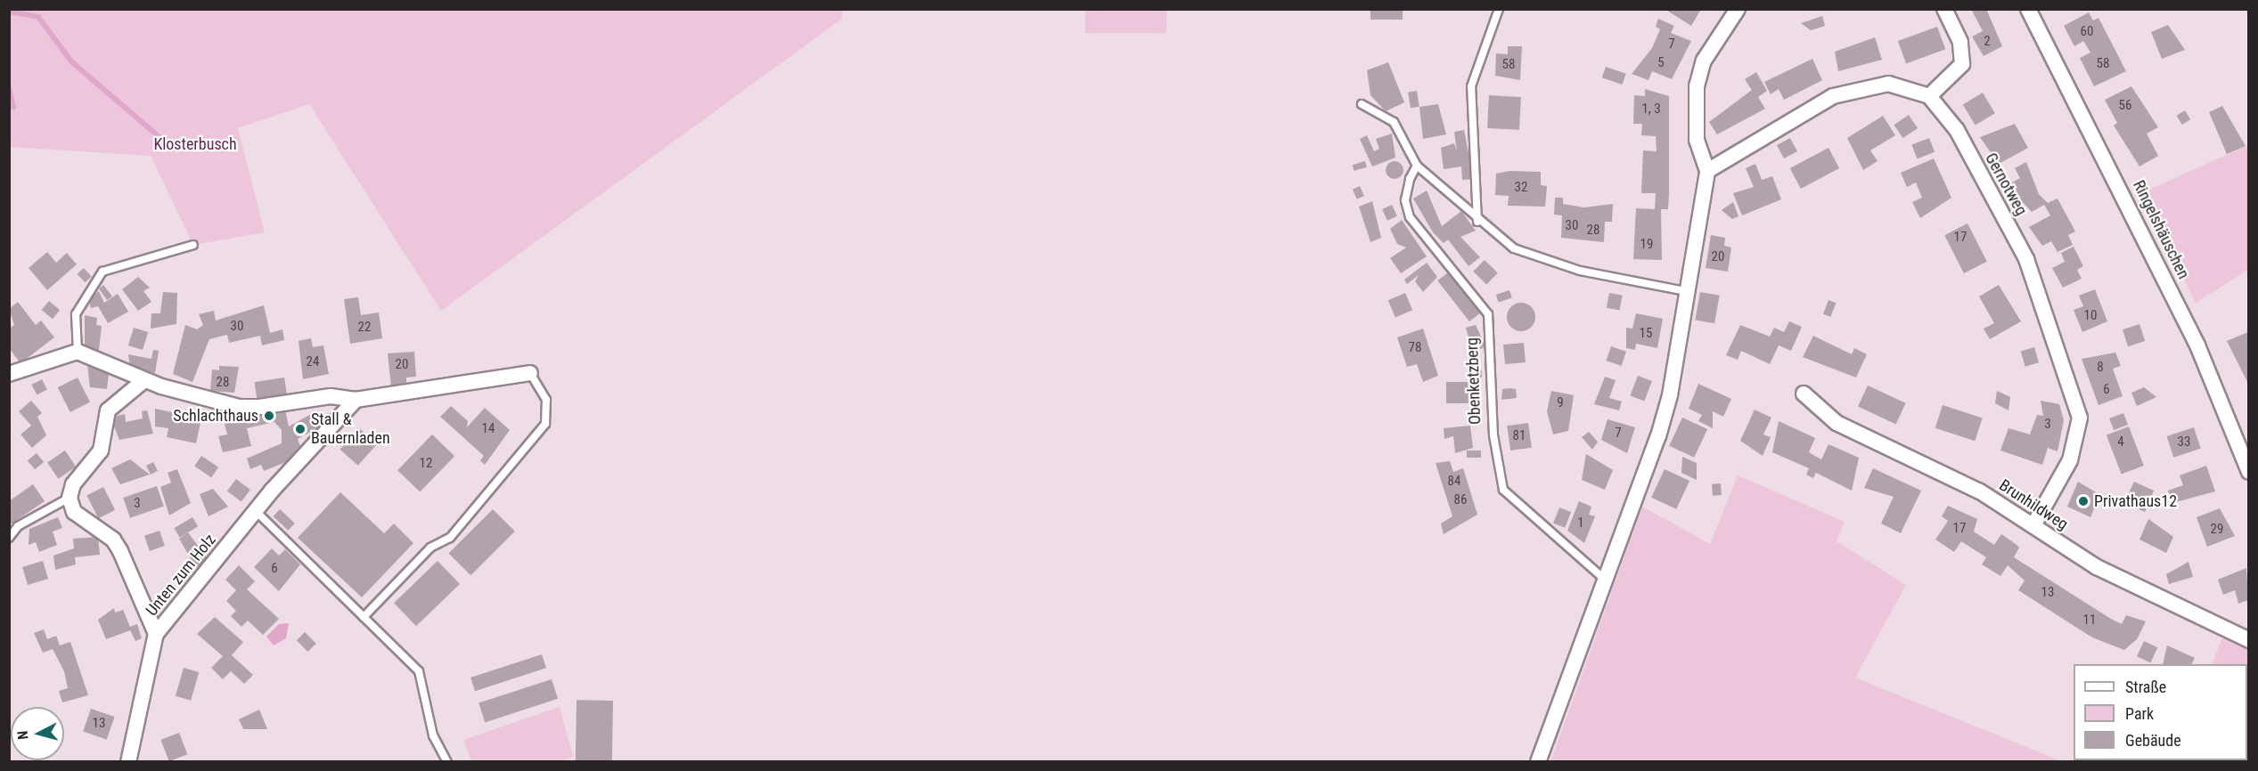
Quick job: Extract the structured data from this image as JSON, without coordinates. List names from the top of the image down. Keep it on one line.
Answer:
{"streets":{"street":["Gernotweg","Ringelshäuschen","Brunhildweg","Unten zum Holz"],"lane":["Obenketzberg"]},"crossings":[["Gernotweg","Brunhildweg"]],"parks":["Klosterbusch"],"places":["Schlachthaus","Stall & Bauernladen","Privathaus12"],"house_numbers":["60","2","7","5","58","58","56","1, 3","32","30","28","17","19","20","10","30","22","15","78","24","20","8","28","6","9","3","14","7","81","4","33","12","84","86","3","1","17","29","6","13","11","13"],"legend":["Straße","Park","Gebäude"],"north":"left"}
